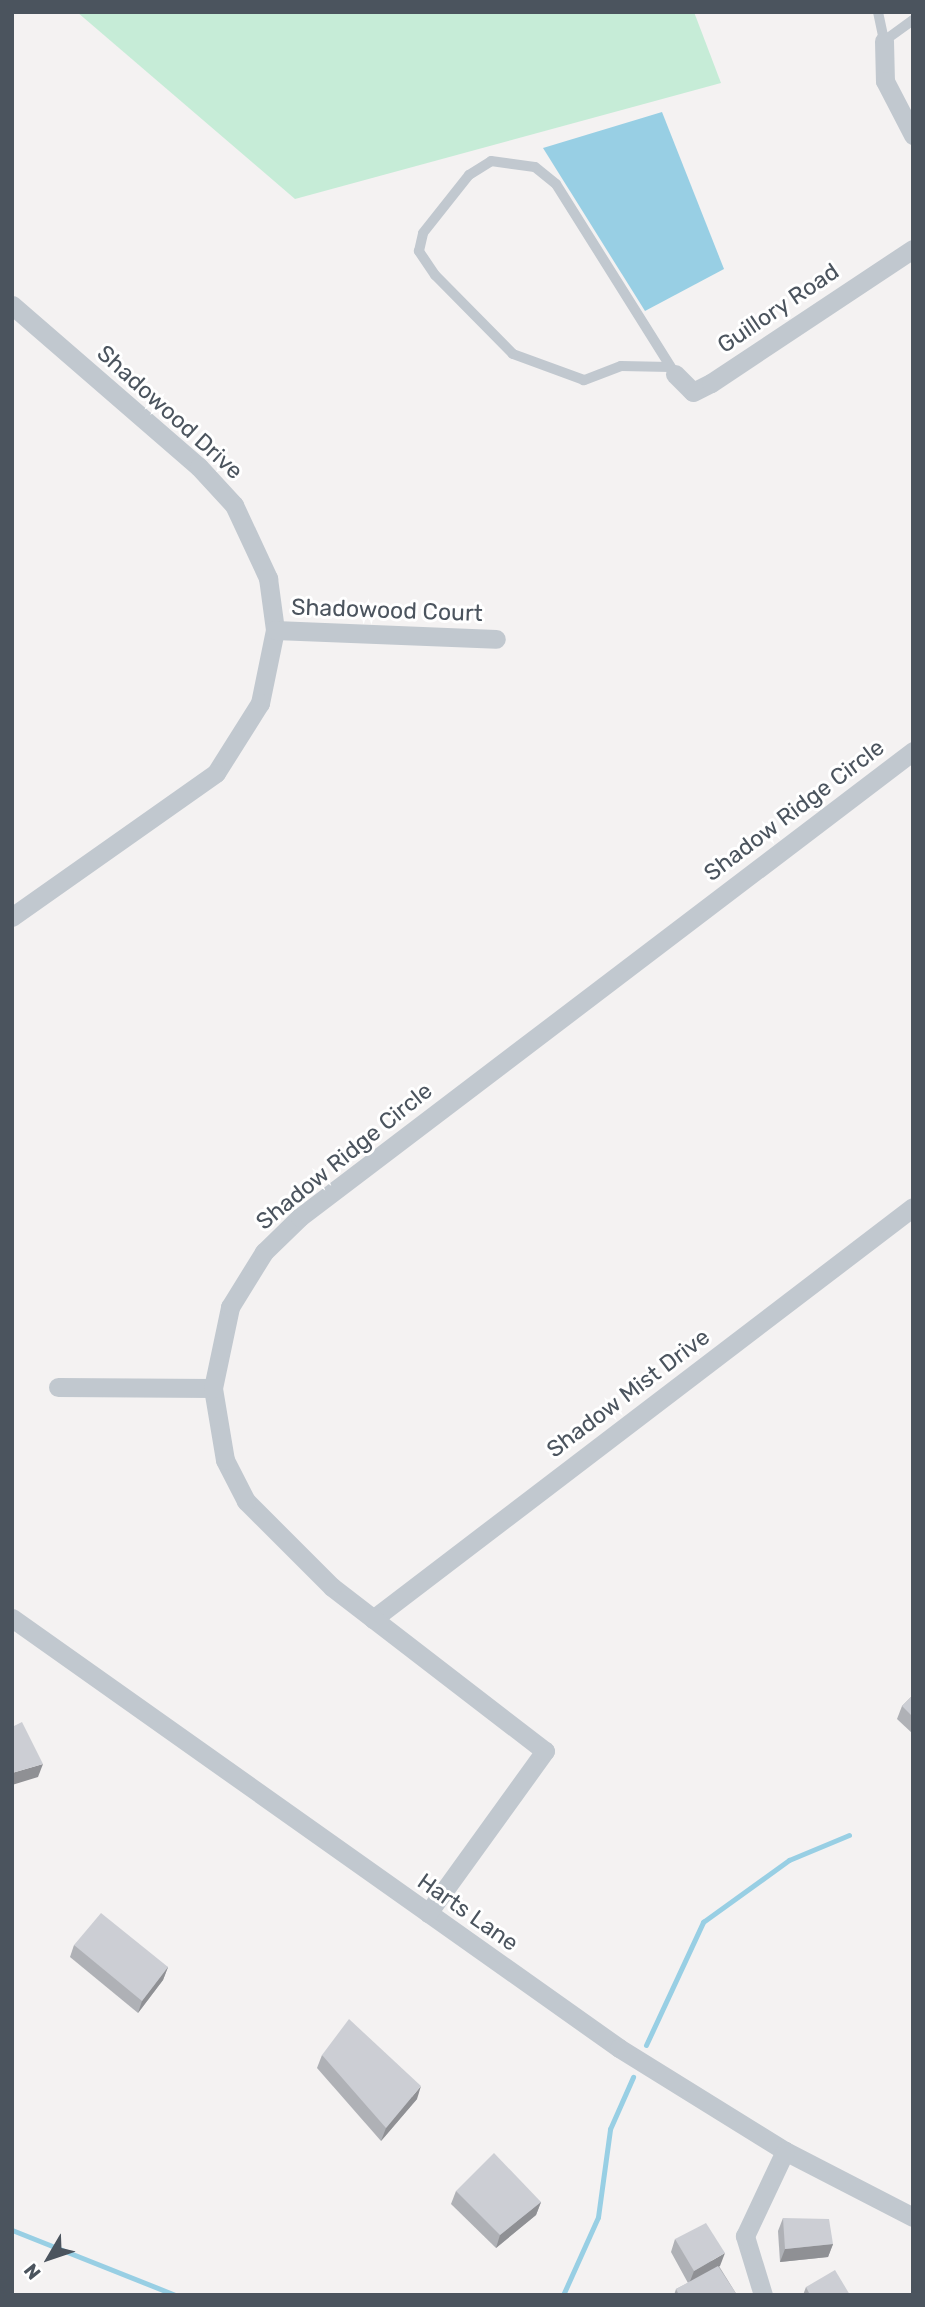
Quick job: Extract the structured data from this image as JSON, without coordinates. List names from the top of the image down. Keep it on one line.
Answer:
{"streets":{"street":["Guillory Road","Shadowood Drive","Shadowood Court","Shadow Ridge Circle","Shadow Mist Drive","Harts Lane"]},"crossings":[["Shadowood Drive","Shadowood Court"],["Shadow Ridge Circle","Shadow Mist Drive"],["Shadow Ridge Circle","Harts Lane"]],"north":"bottom left"}
